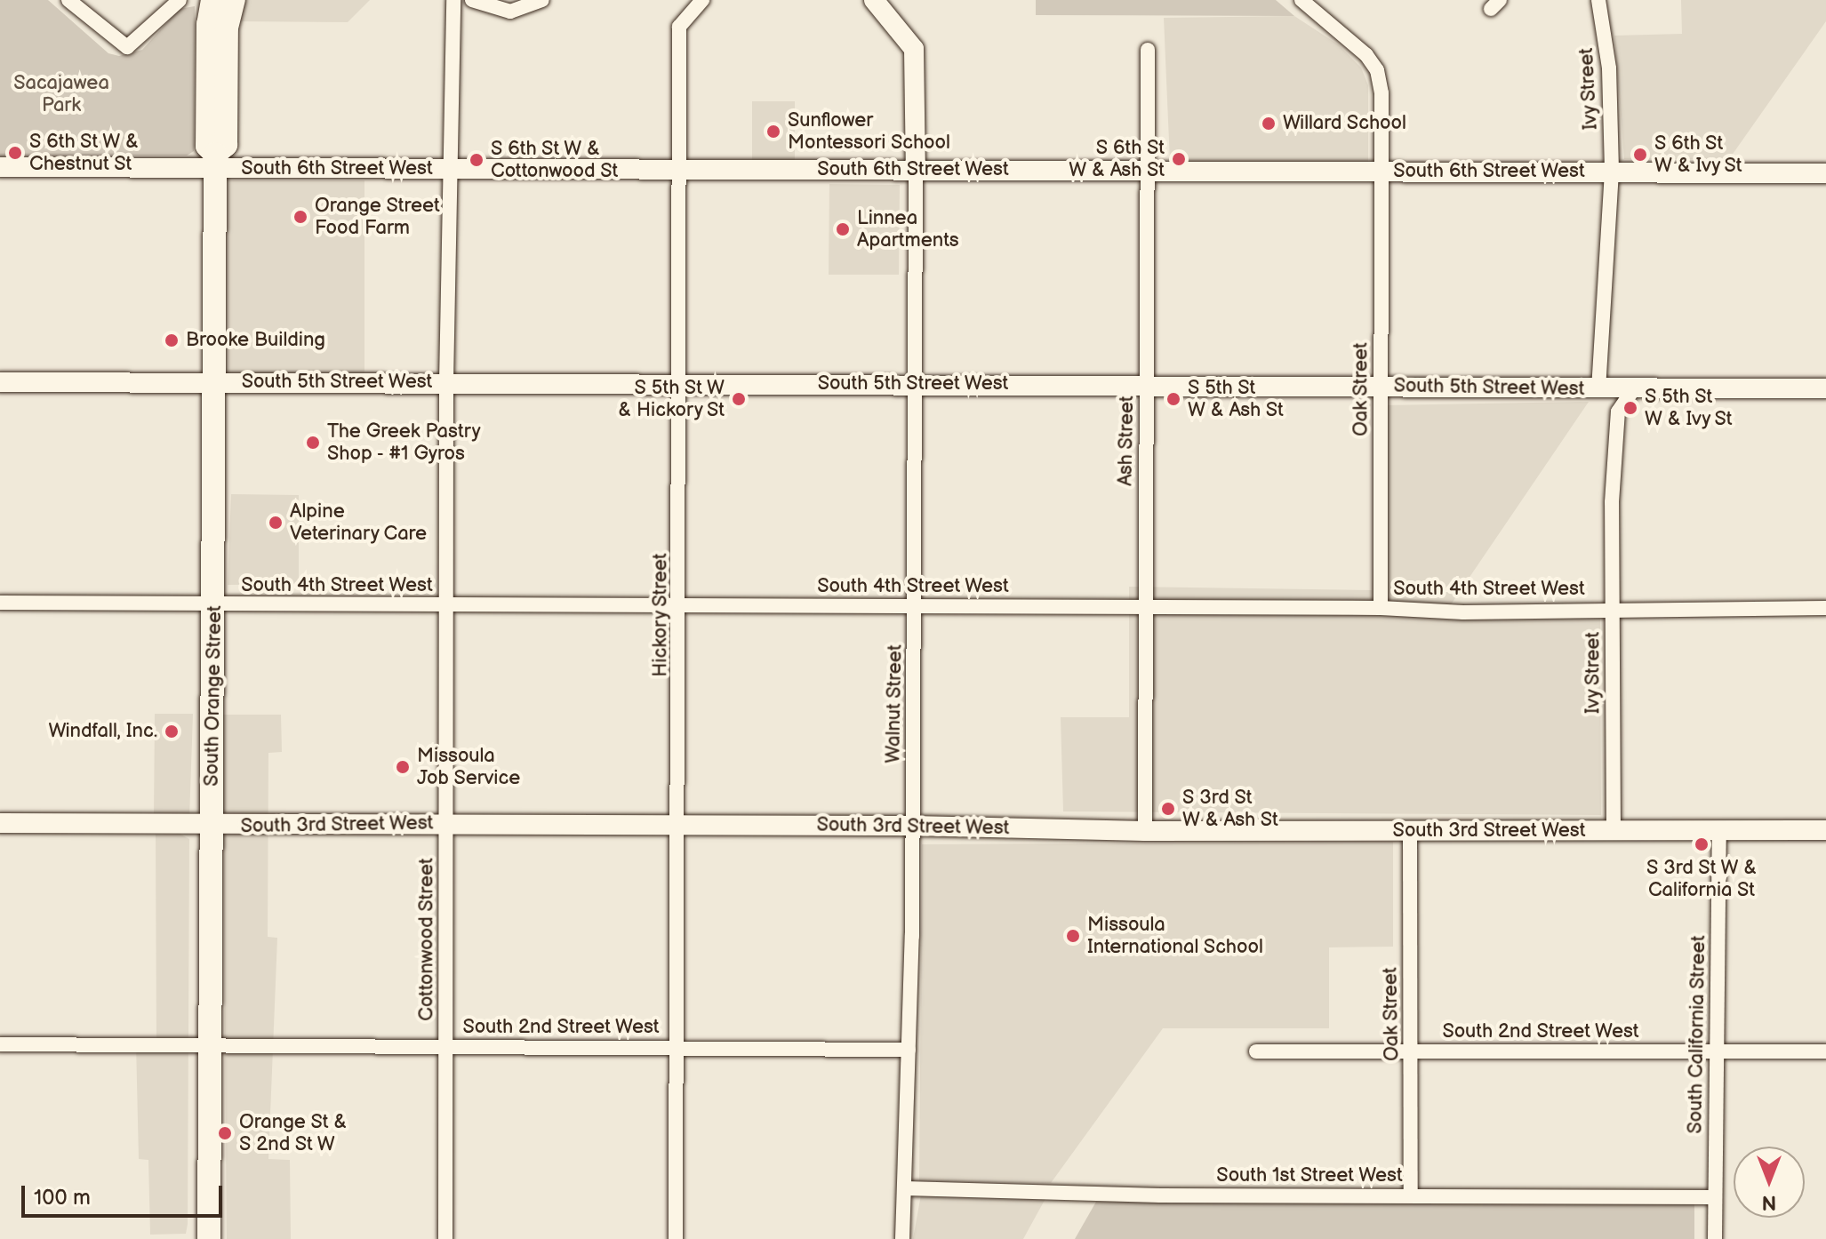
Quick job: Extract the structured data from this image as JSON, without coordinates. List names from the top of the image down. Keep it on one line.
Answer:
{"streets":{"main road":["South Orange Street"],"street":["Ivy Street","South 6th Street West","South 5th Street West","Oak Street","Ash Street","South 4th Street West","Hickory Street","Walnut Street","South 3rd Street West","Cottonwood Street","South 2nd Street West","South California Street","South 1st Street West"]},"crossings":[["Ivy Street","South 6th Street West"],["Ivy Street","South 5th Street West"],["Ivy Street","South 4th Street West"],["Ivy Street","South 3rd Street West"],["South 6th Street West","Oak Street"],["South 6th Street West","Ash Street"],["South 6th Street West","Hickory Street"],["South 6th Street West","South Orange Street"],["South 6th Street West","Walnut Street"],["South 6th Street West","Cottonwood Street"],["South 5th Street West","Oak Street"],["South 5th Street West","Ash Street"],["South 5th Street West","Hickory Street"],["South 5th Street West","South Orange Street"],["South 5th Street West","Walnut Street"],["South 5th Street West","Cottonwood Street"],["Oak Street","South 4th Street West"],["Oak Street","South 3rd Street West"],["Oak Street","South 2nd Street West"],["Oak Street","South 1st Street West"],["Ash Street","South 4th Street West"],["Ash Street","South 3rd Street West"],["South 4th Street West","Hickory Street"],["South 4th Street West","South Orange Street"],["South 4th Street West","Walnut Street"],["South 4th Street West","Cottonwood Street"],["Hickory Street","South 3rd Street West"],["Hickory Street","South 2nd Street West"],["South Orange Street","South 3rd Street West"],["South Orange Street","South 2nd Street West"],["Walnut Street","South 3rd Street West"],["Walnut Street","South 2nd Street West"],["Walnut Street","South 1st Street West"],["South 3rd Street West","Cottonwood Street"],["South 3rd Street West","South California Street"],["Cottonwood Street","South 2nd Street West"],["South 2nd Street West","South California Street"],["South California Street","South 1st Street West"]],"parks":["Sacajawea Park"],"places":["Willard School","Sunflower Montessori School","S 6th St W & Chestnut St","S 6th St W & Ivy St","S 6th St W & Ash St","S 6th St W & Cottonwood St","Orange Street Food Farm","Linnea Apartments","Brooke Building","S 5th St W & Hickory St","S 5th St W & Ash St","S 5th St W & Ivy St","The Greek Pastry Shop - #1 Gyros","Alpine Veterinary Care","Windfall, Inc.","Missoula Job Service","S 3rd St W & Ash St","S 3rd St W & California St","Missoula International School","Orange St & S 2nd St W"],"scale_bar":"100 m","north":"bottom"}
